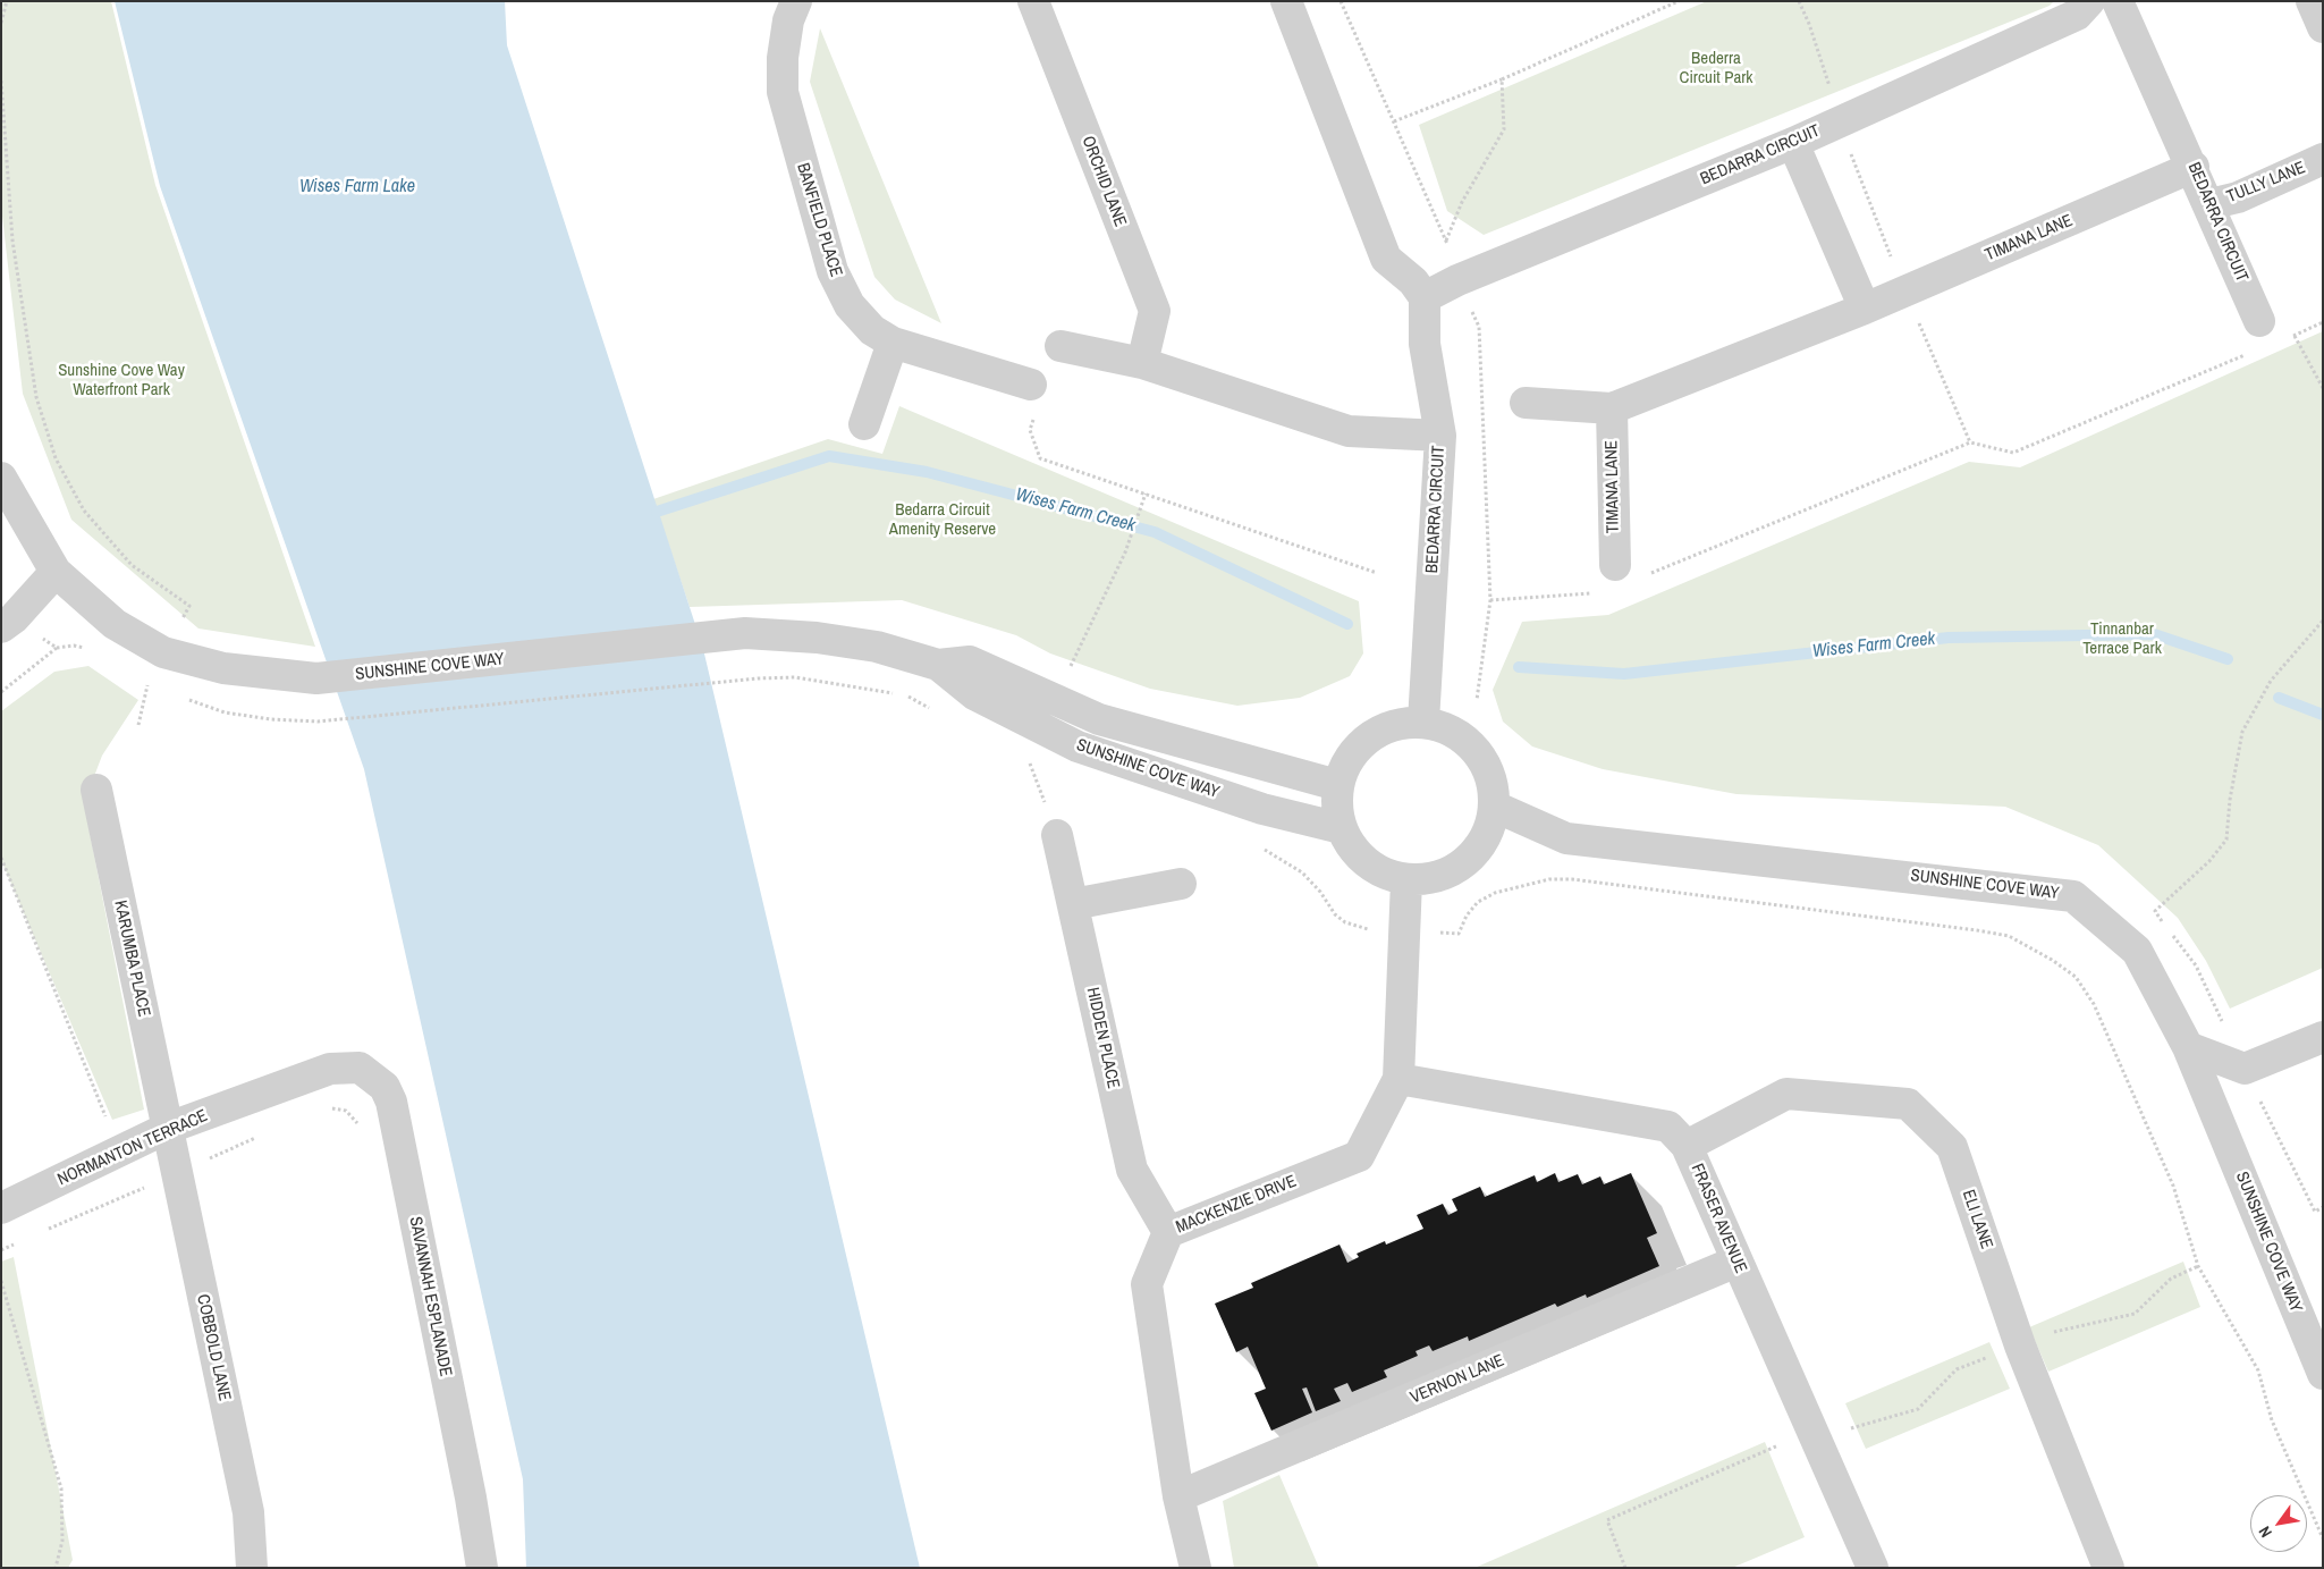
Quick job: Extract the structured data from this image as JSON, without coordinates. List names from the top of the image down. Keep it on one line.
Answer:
{"streets":{"street":["BEDARRA CIRCUIT","ORCHID LANE","TULLY LANE","BANFIELD PLACE","TIMANA LANE","SUNSHINE COVE WAY","KARUMBA PLACE","HIDDEN PLACE","NORMANTON TERRACE","MACKENZIE DRIVE","FRASER AVENUE","ELI LANE","SAVANNAH ESPLANADE","COBBOLD LANE","VERNON LANE"]},"crossings":[["BEDARRA CIRCUIT","TULLY LANE"],["BEDARRA CIRCUIT","TIMANA LANE"],["BEDARRA CIRCUIT","SUNSHINE COVE WAY"],["BEDARRA CIRCUIT","MACKENZIE DRIVE"],["SUNSHINE COVE WAY","MACKENZIE DRIVE"],["KARUMBA PLACE","NORMANTON TERRACE"],["KARUMBA PLACE","COBBOLD LANE"],["HIDDEN PLACE","MACKENZIE DRIVE"],["NORMANTON TERRACE","SAVANNAH ESPLANADE"],["NORMANTON TERRACE","COBBOLD LANE"],["MACKENZIE DRIVE","FRASER AVENUE"],["MACKENZIE DRIVE","VERNON LANE"],["FRASER AVENUE","ELI LANE"],["FRASER AVENUE","VERNON LANE"]],"water":["Wises Farm Lake","Wises Farm Creek"],"parks":["Bederra Circuit Park","Sunshine Cove Way Waterfront Park","Bedarra Circuit Amenity Reserve","Tinnanbar Terrace Park"],"north":"bottom left"}
